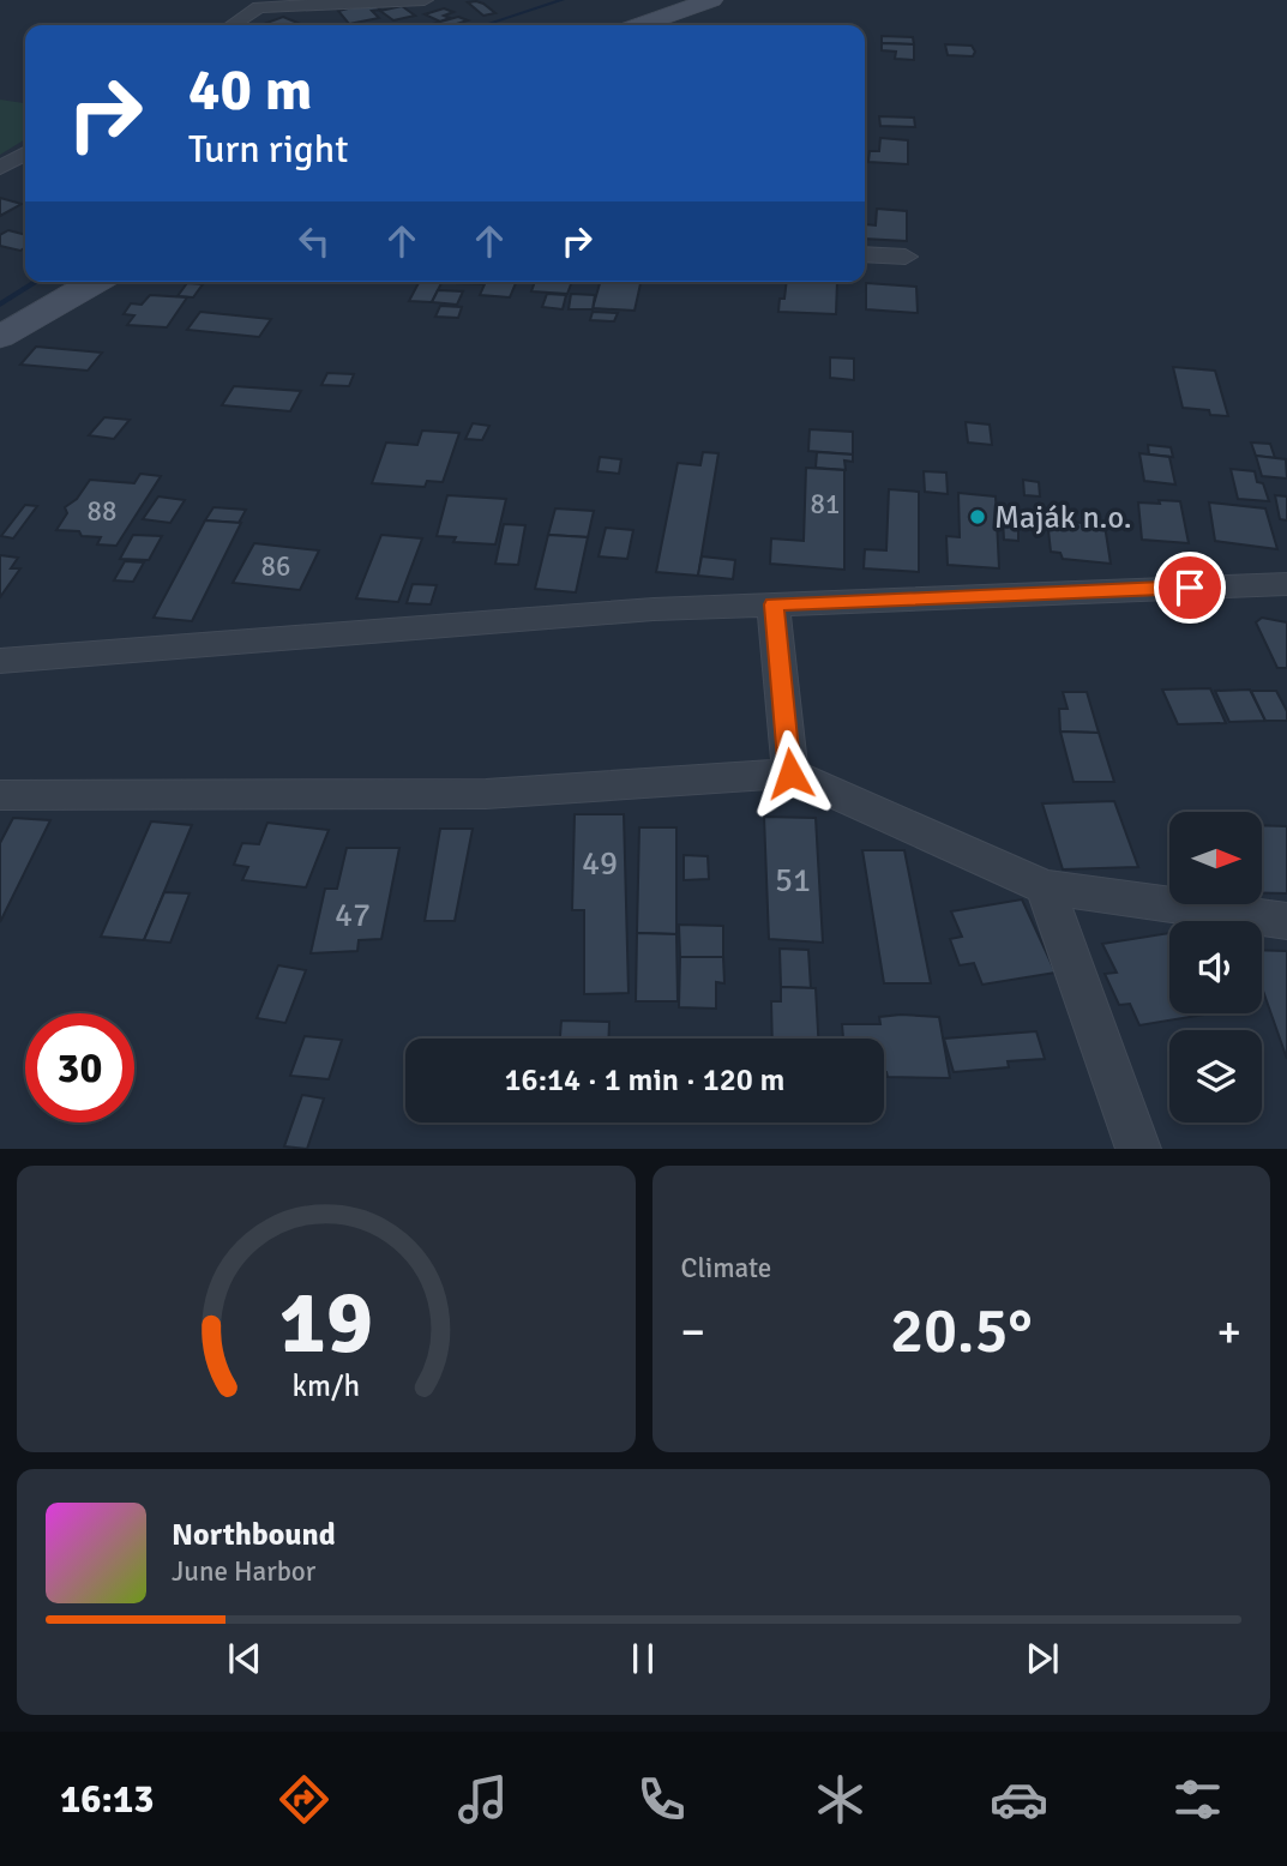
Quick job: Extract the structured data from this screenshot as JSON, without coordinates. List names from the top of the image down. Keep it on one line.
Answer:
{"places":["Maják n.o."],"house_numbers":["81","88","86","49","51","47"],"north":"right","page":{"turn":["40 m","Turn right"],"limit":"30","trip":"16:14 · 1 min · 120 m","tile":"Climate","heat":["−","20.5°","+"],"song":["Northbound","June Harbor"],"tabs":"16:13","gauge":["19","km/h"]}}
